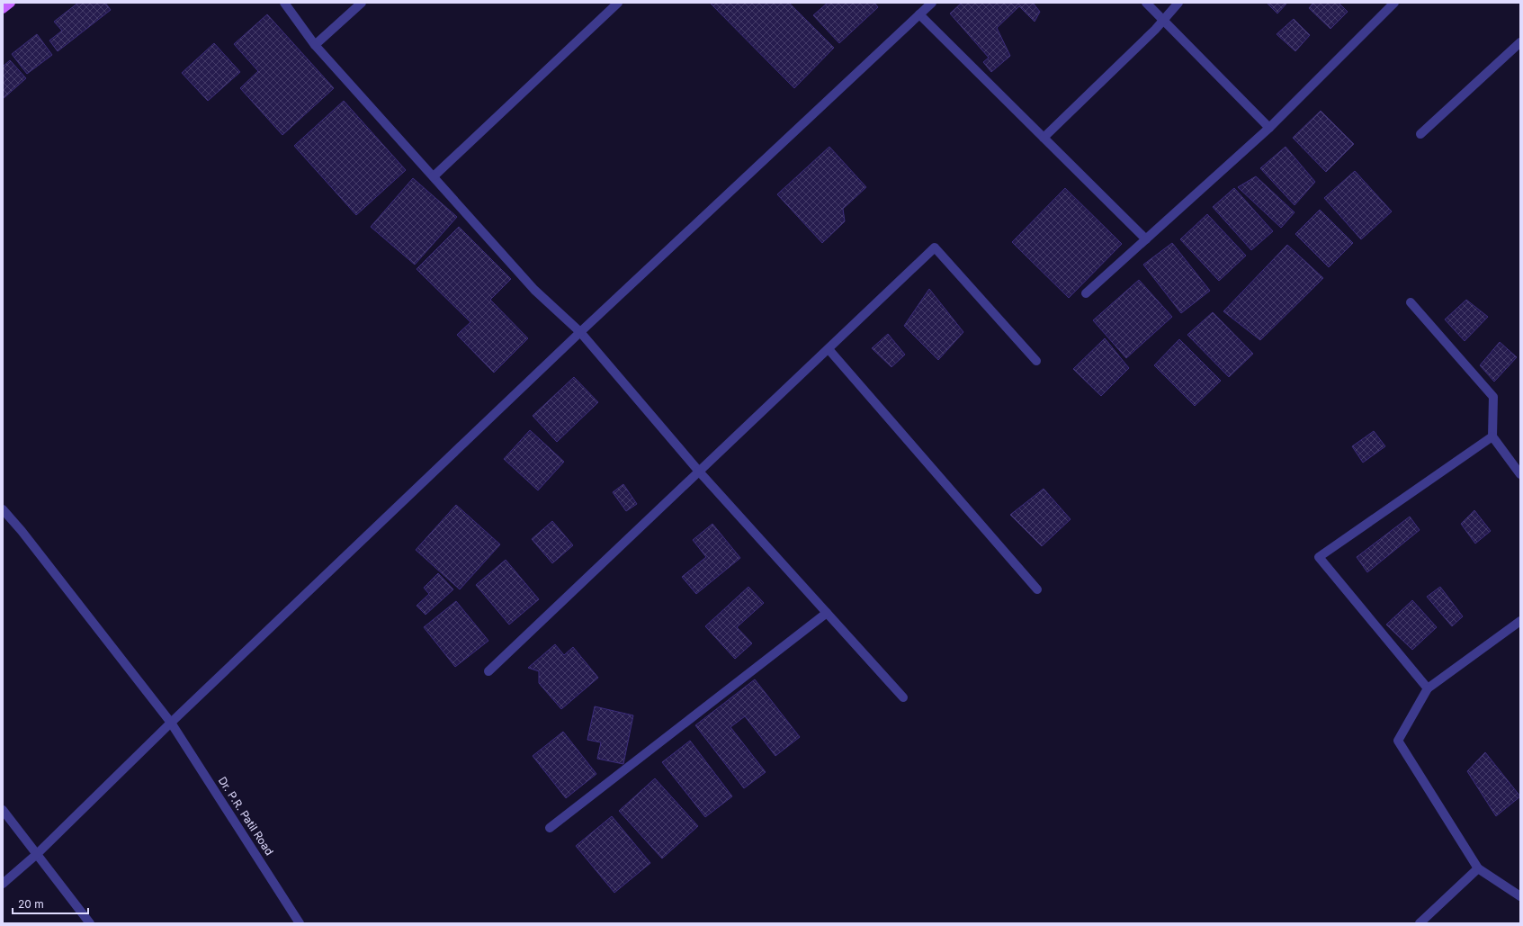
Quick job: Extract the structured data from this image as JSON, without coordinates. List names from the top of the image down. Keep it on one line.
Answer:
{"streets":{"street":["Dr. P.R. Patil Road"]},"scale_bar":"20 m"}
